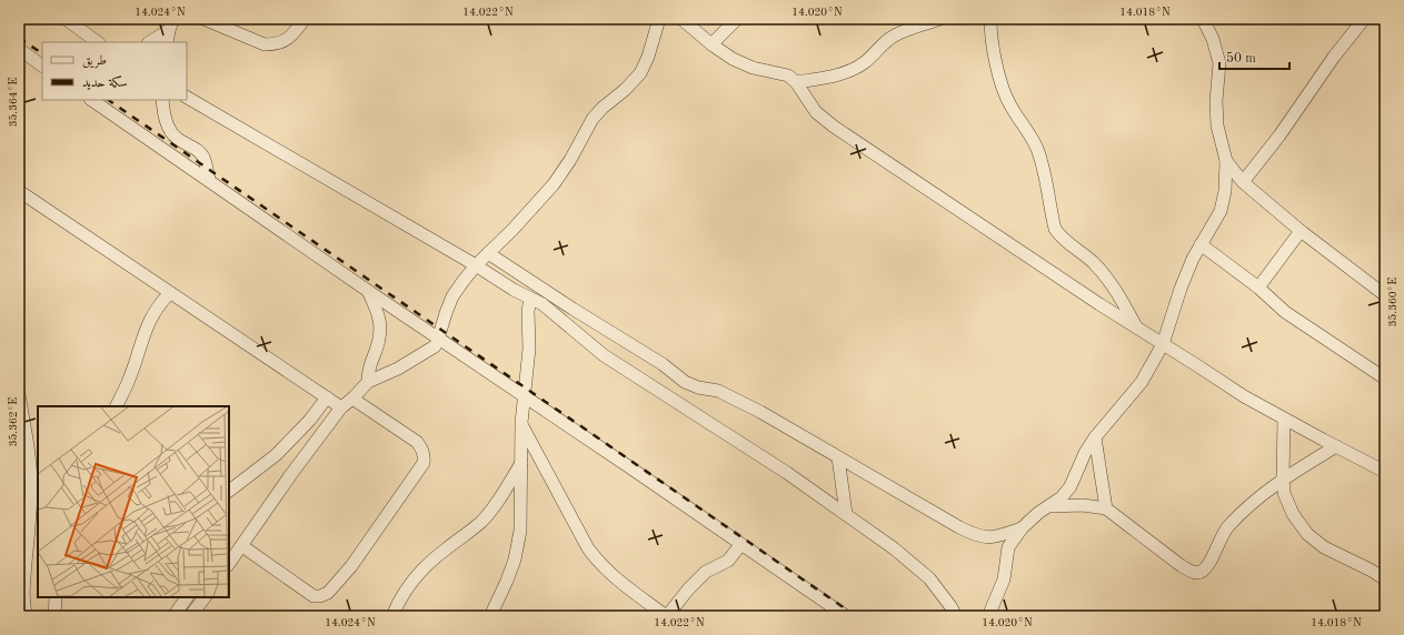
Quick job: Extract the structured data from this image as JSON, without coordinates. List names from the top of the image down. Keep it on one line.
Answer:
{"legend":["طريق","سكة حديد"],"scale_bar":"50 m","coordinates":["14.024°N","14.022°N","14.020°N","14.018°N","35.364°E","35.360°E","35.362°E"]}
